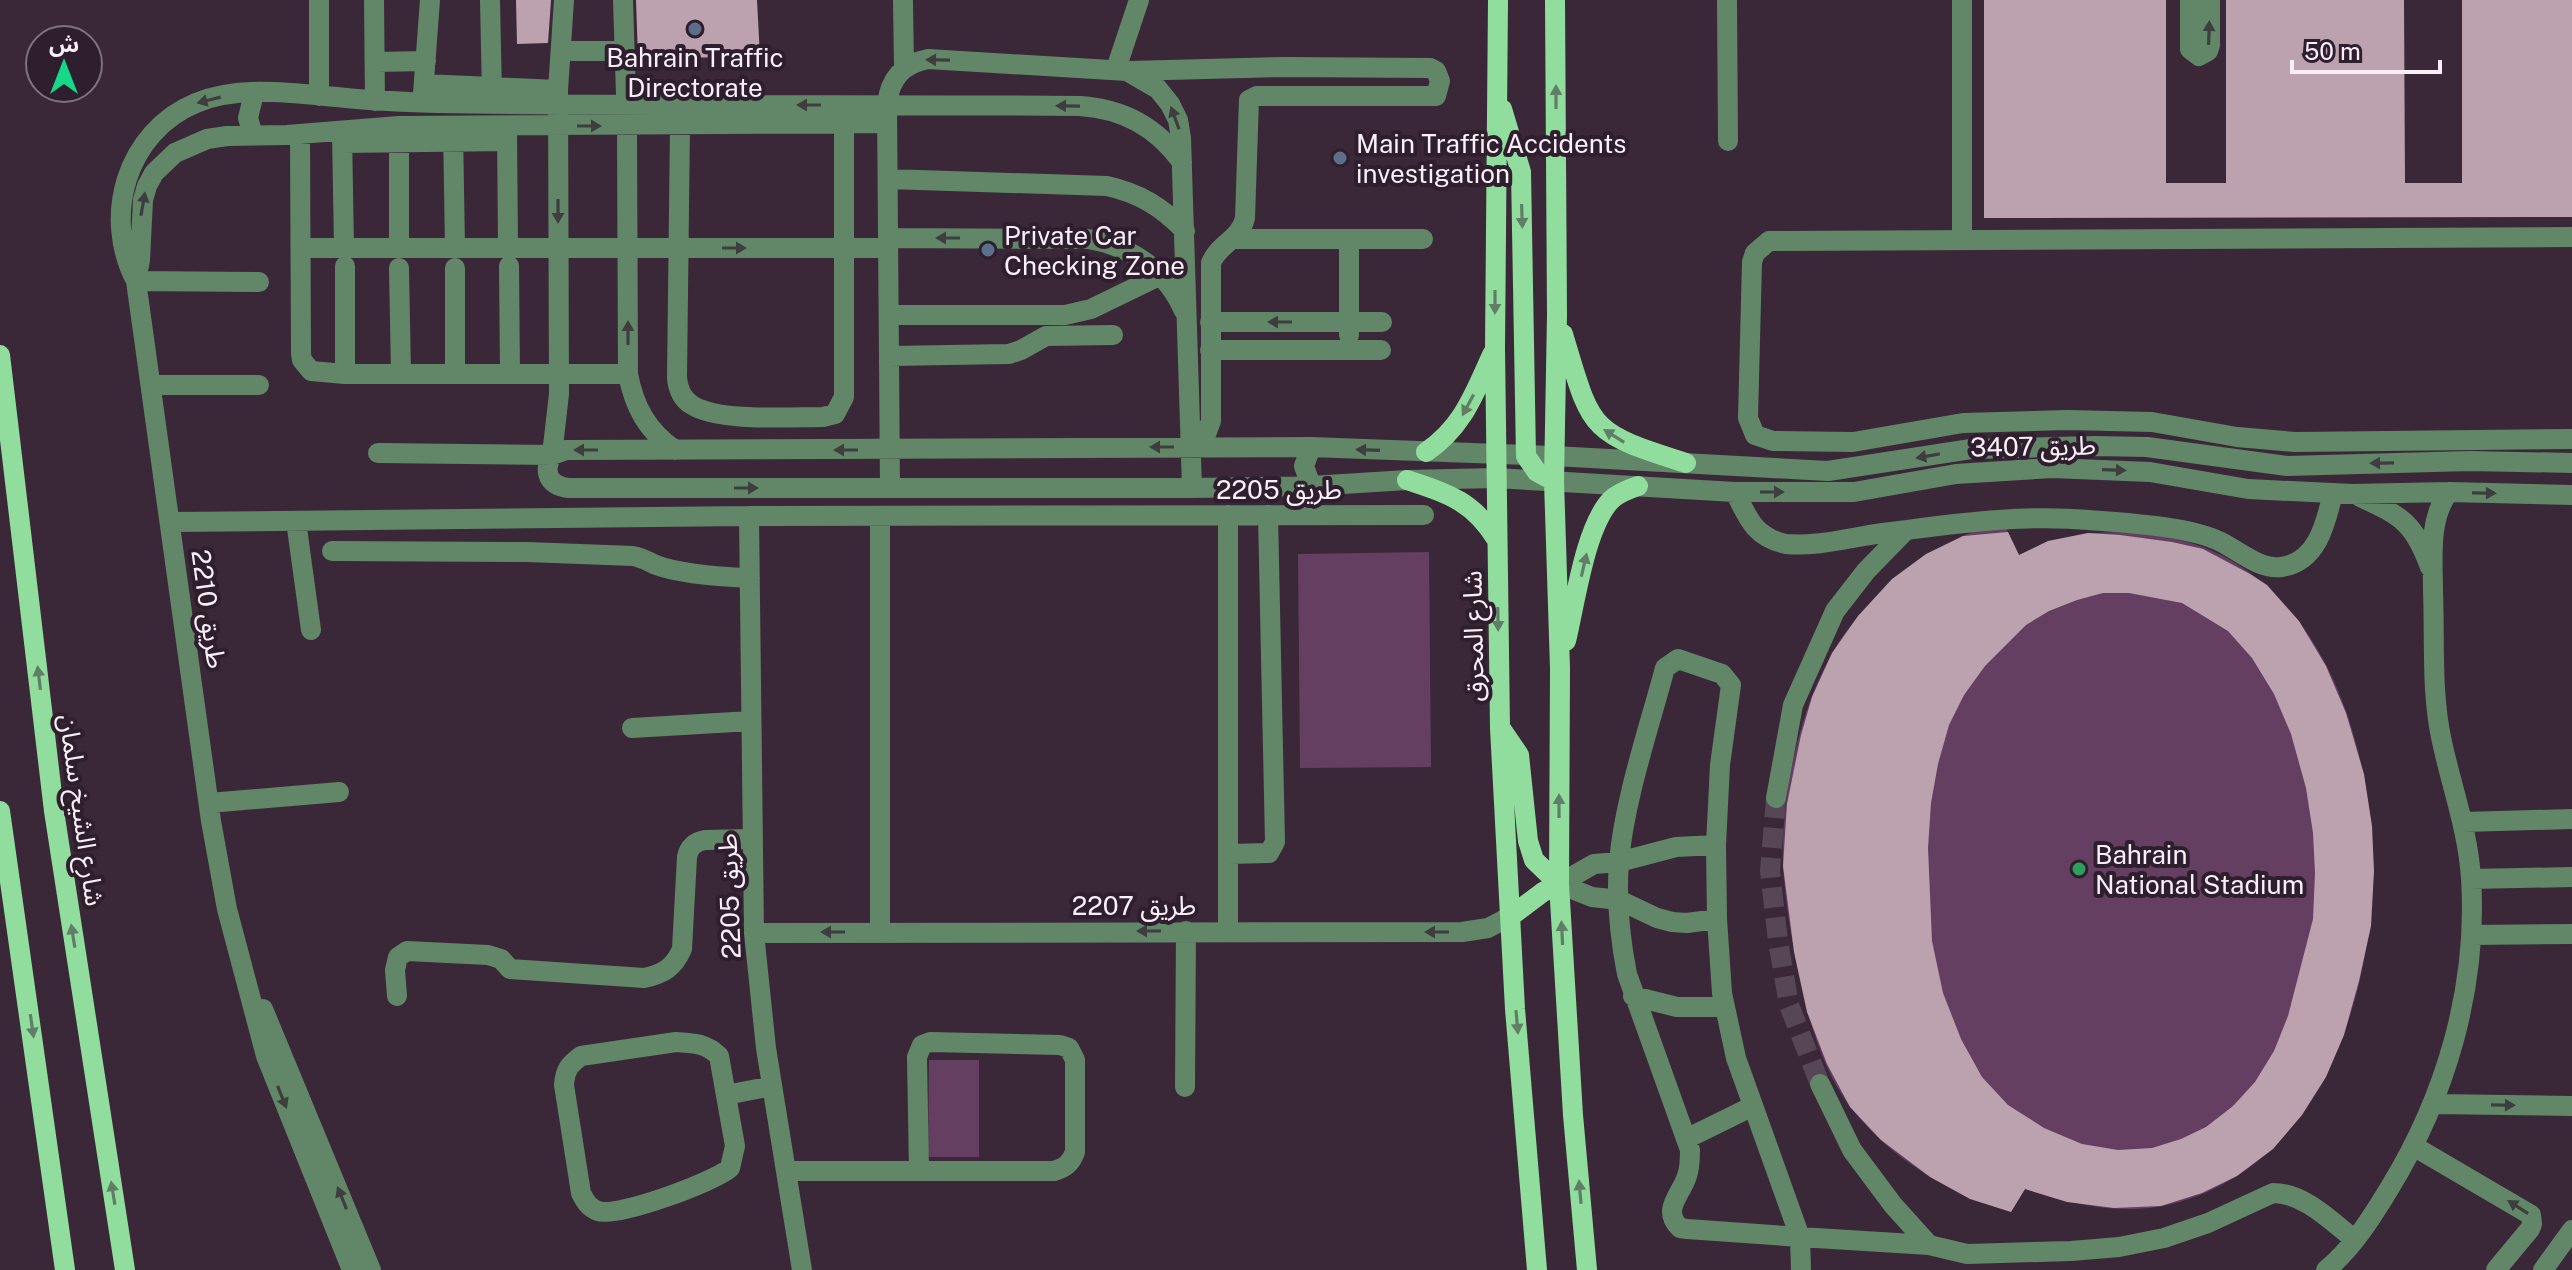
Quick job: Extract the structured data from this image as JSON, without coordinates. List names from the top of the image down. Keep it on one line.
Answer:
{"streets":{"main road":["شارع المحرق","شارع الشيخ سلمان"],"street":["طريق 3407","طريق 2205","طريق 2210","طريق 2207"]},"crossings":[["طريق 3407","شارع المحرق"],["طريق 2205","طريق 2210"],["طريق 2205","طريق 2207"],["شارع المحرق","طريق 2207"]],"one_way":["طريق 2207"],"places":["Bahrain Traffic Directorate","Main Traffic Accidents investigation","Private Car Checking Zone","Bahrain National Stadium"],"scale_bar":"50 m","north":"top"}
